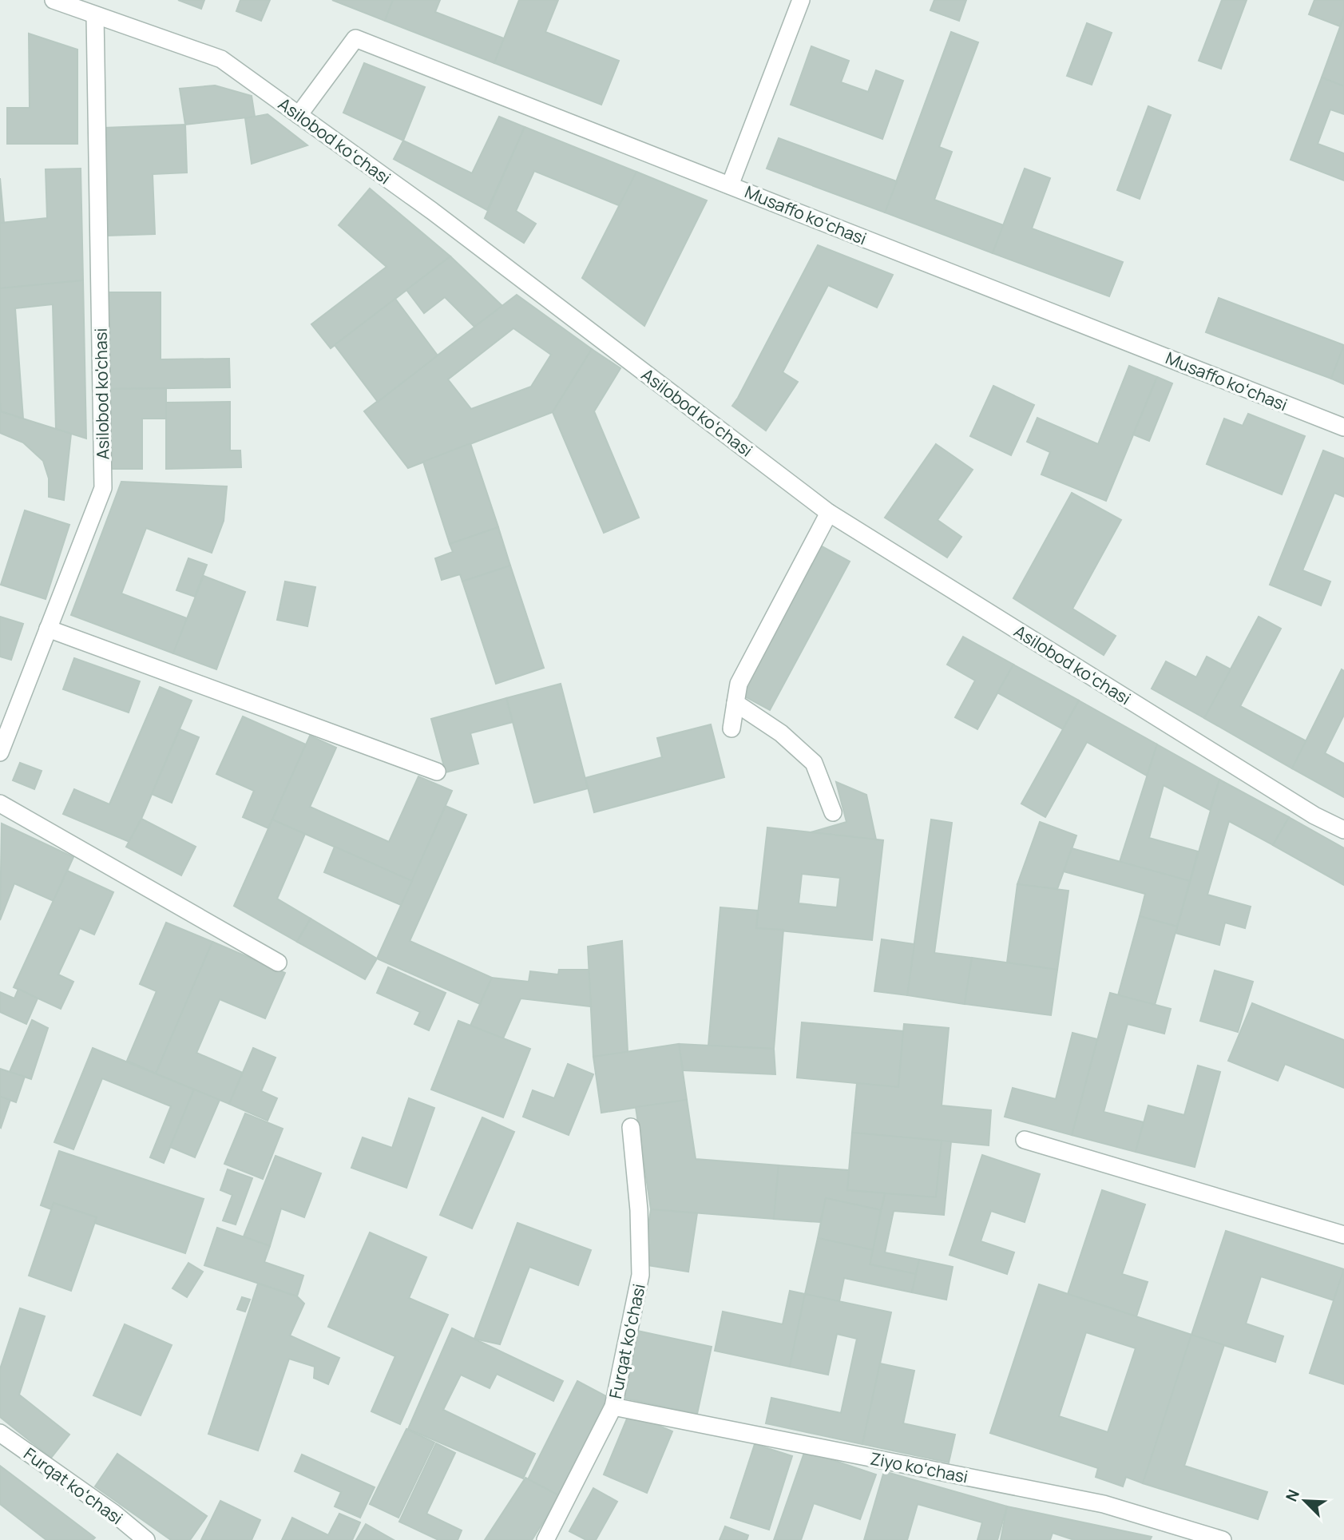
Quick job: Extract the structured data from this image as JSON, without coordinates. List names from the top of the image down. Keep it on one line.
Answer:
{"streets":{"street":["Asilobod koʻchasi","Musaffo koʻchasi","Asilobod ko'chasi","Furqat koʻchasi","Ziyo koʻchasi"]},"crossings":[["Asilobod koʻchasi","Musaffo koʻchasi"],["Asilobod koʻchasi","Asilobod ko'chasi"],["Furqat koʻchasi","Ziyo koʻchasi"]],"north":"top left"}
